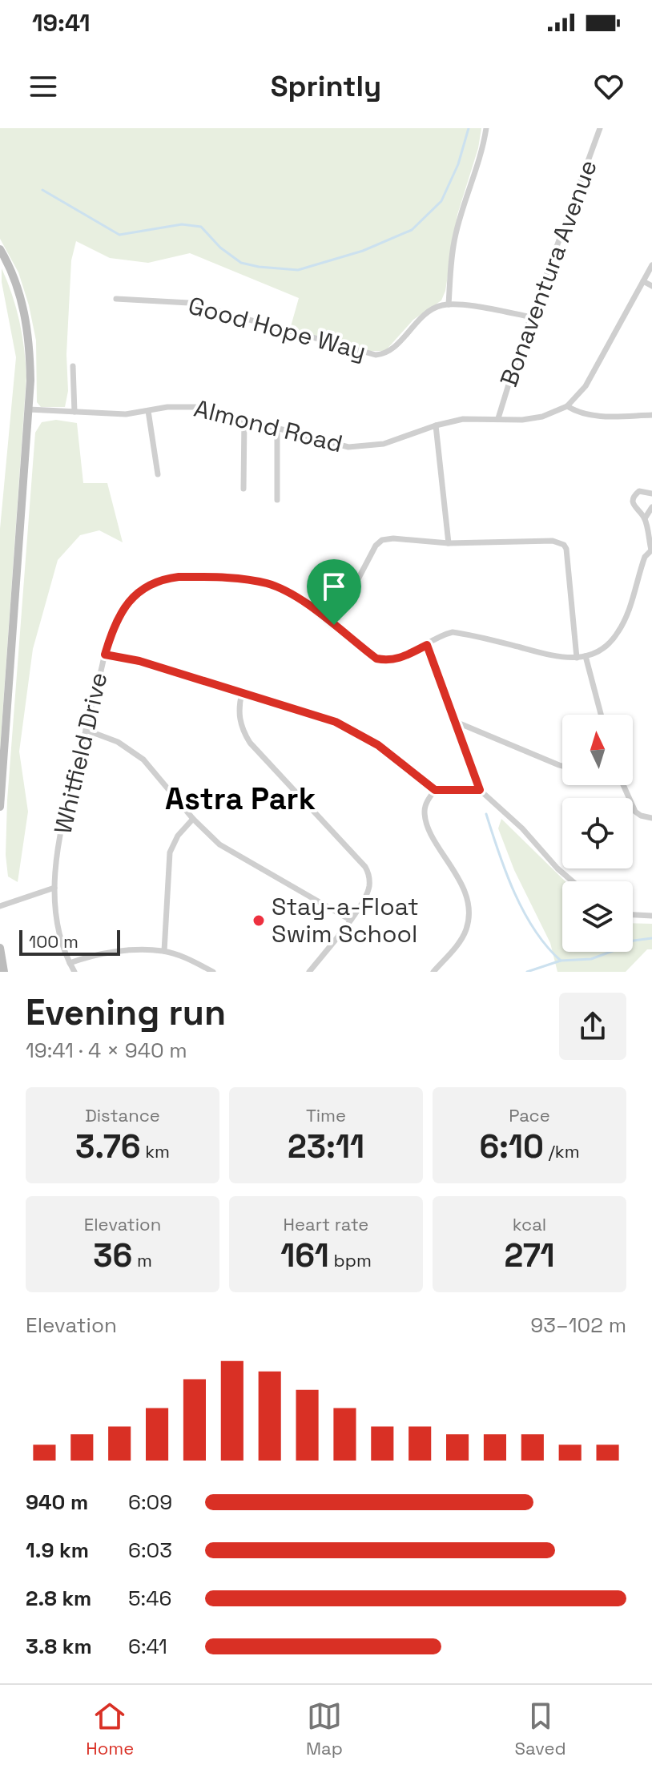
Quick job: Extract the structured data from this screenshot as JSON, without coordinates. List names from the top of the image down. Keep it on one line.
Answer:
{"streets":{"street":["Bonaventura Avenue","Good Hope Way","Almond Road","Whitfield Drive"]},"crossings":[["Bonaventura Avenue","Almond Road"]],"districts":["Astra Park"],"places":["Stay-a-Float Swim School"],"scale_bar":"100 m","north":"top","page":{"status":"19:41","header":"Sprintly","scale":"100 m","heading":["Evening run","19:41 · 4 × 940 m"],"stats":[["Distance","3.76 km"],["Time","23:11"],["Pace","6:10 /km"],["Elevation","36 m"],["Heart rate","161 bpm"],["kcal","271"]],"chart":["Elevation","93–102 m"],"list":[{"name":"940 m","note":"6:09"},{"name":"1.9 km","note":"6:03"},{"name":"2.8 km","note":"5:46"},{"name":"3.8 km","note":"6:41"}],"tabs":["Home","Map","Saved"]}}
